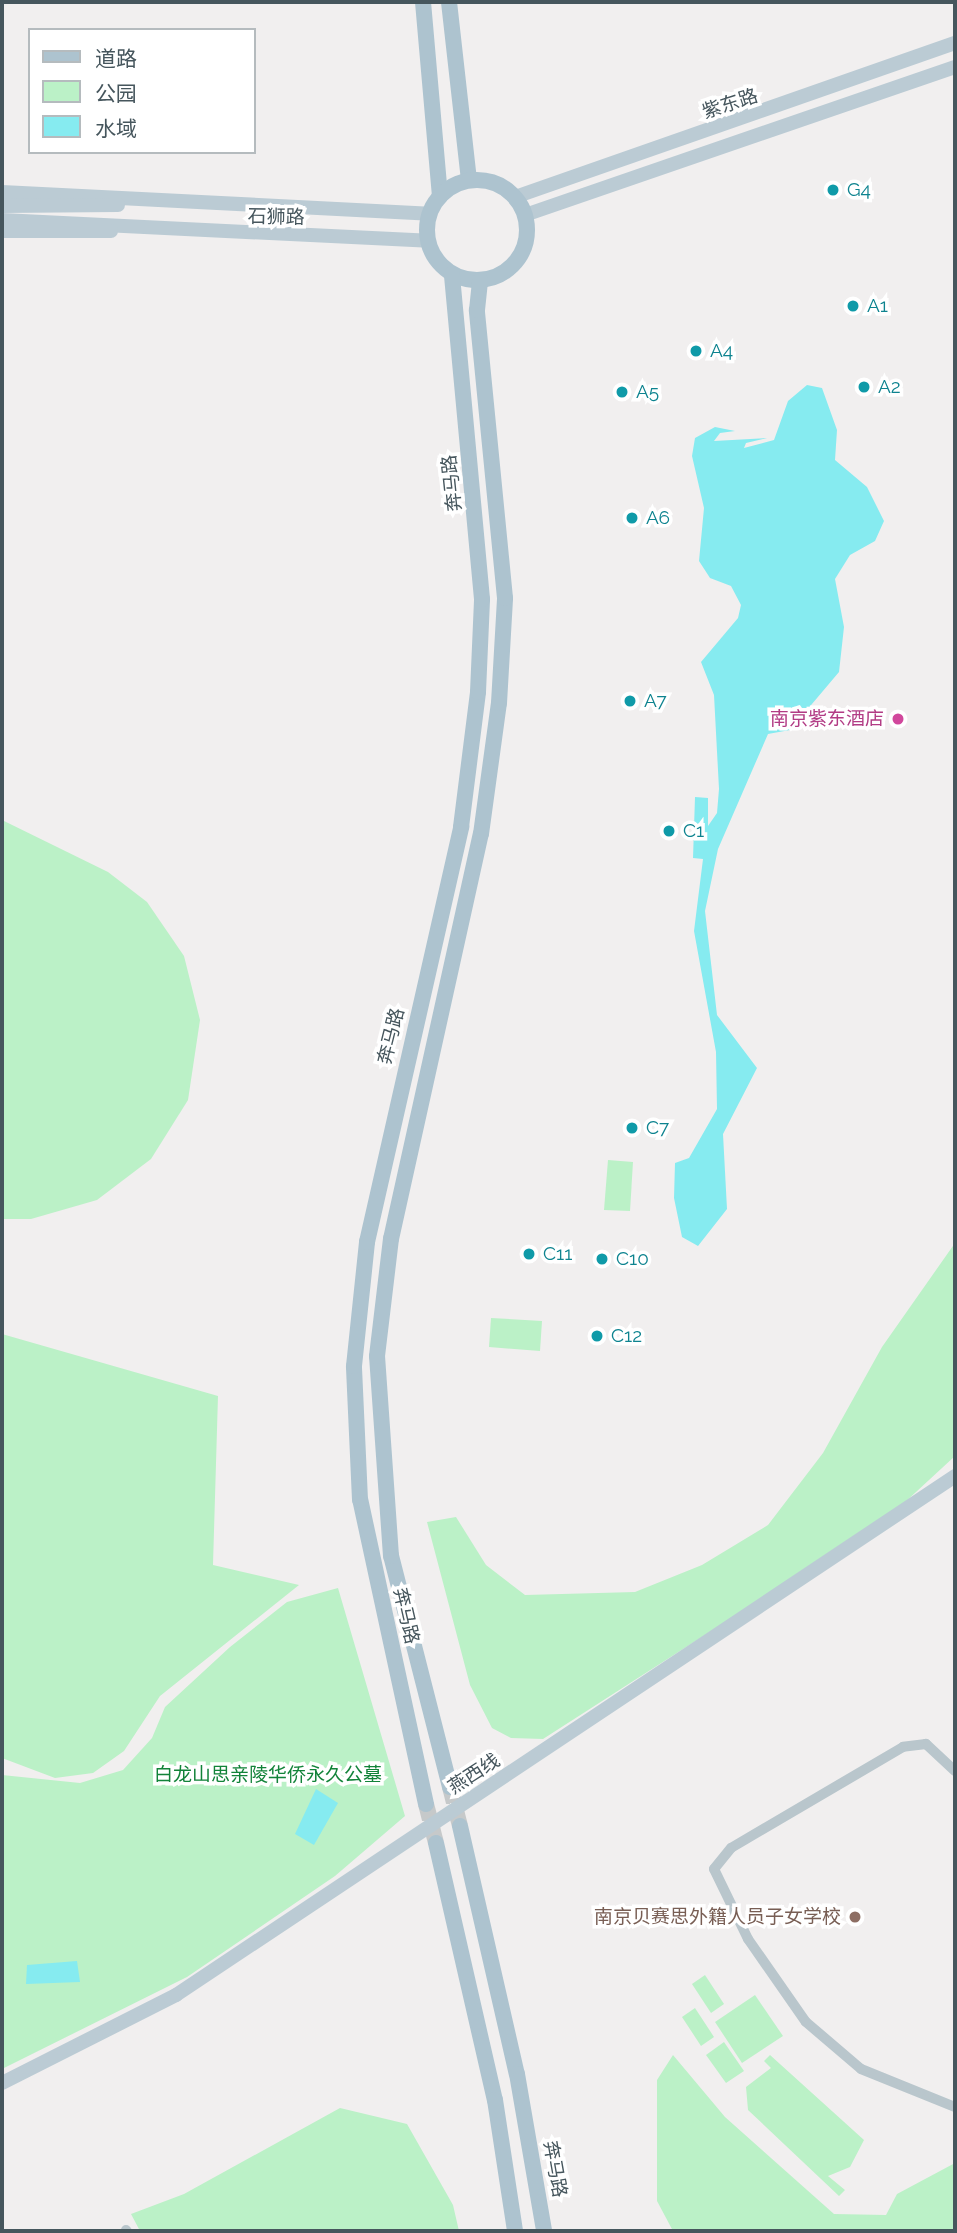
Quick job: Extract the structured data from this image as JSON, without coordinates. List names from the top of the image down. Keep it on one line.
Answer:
{"streets":{"main road":["紫东路","石狮路","奔马路","燕西线"]},"crossings":[["紫东路","石狮路"],["紫东路","奔马路"],["石狮路","奔马路"]],"parks":["白龙山思亲陵华侨永久公墓"],"places":["G4","A1","A4","A2","A5","A6","A7","南京紫东酒店","C1","C7","C11","C10","C12","南京贝赛思外籍人员子女学校"],"legend":["道路","公园","水域"]}
